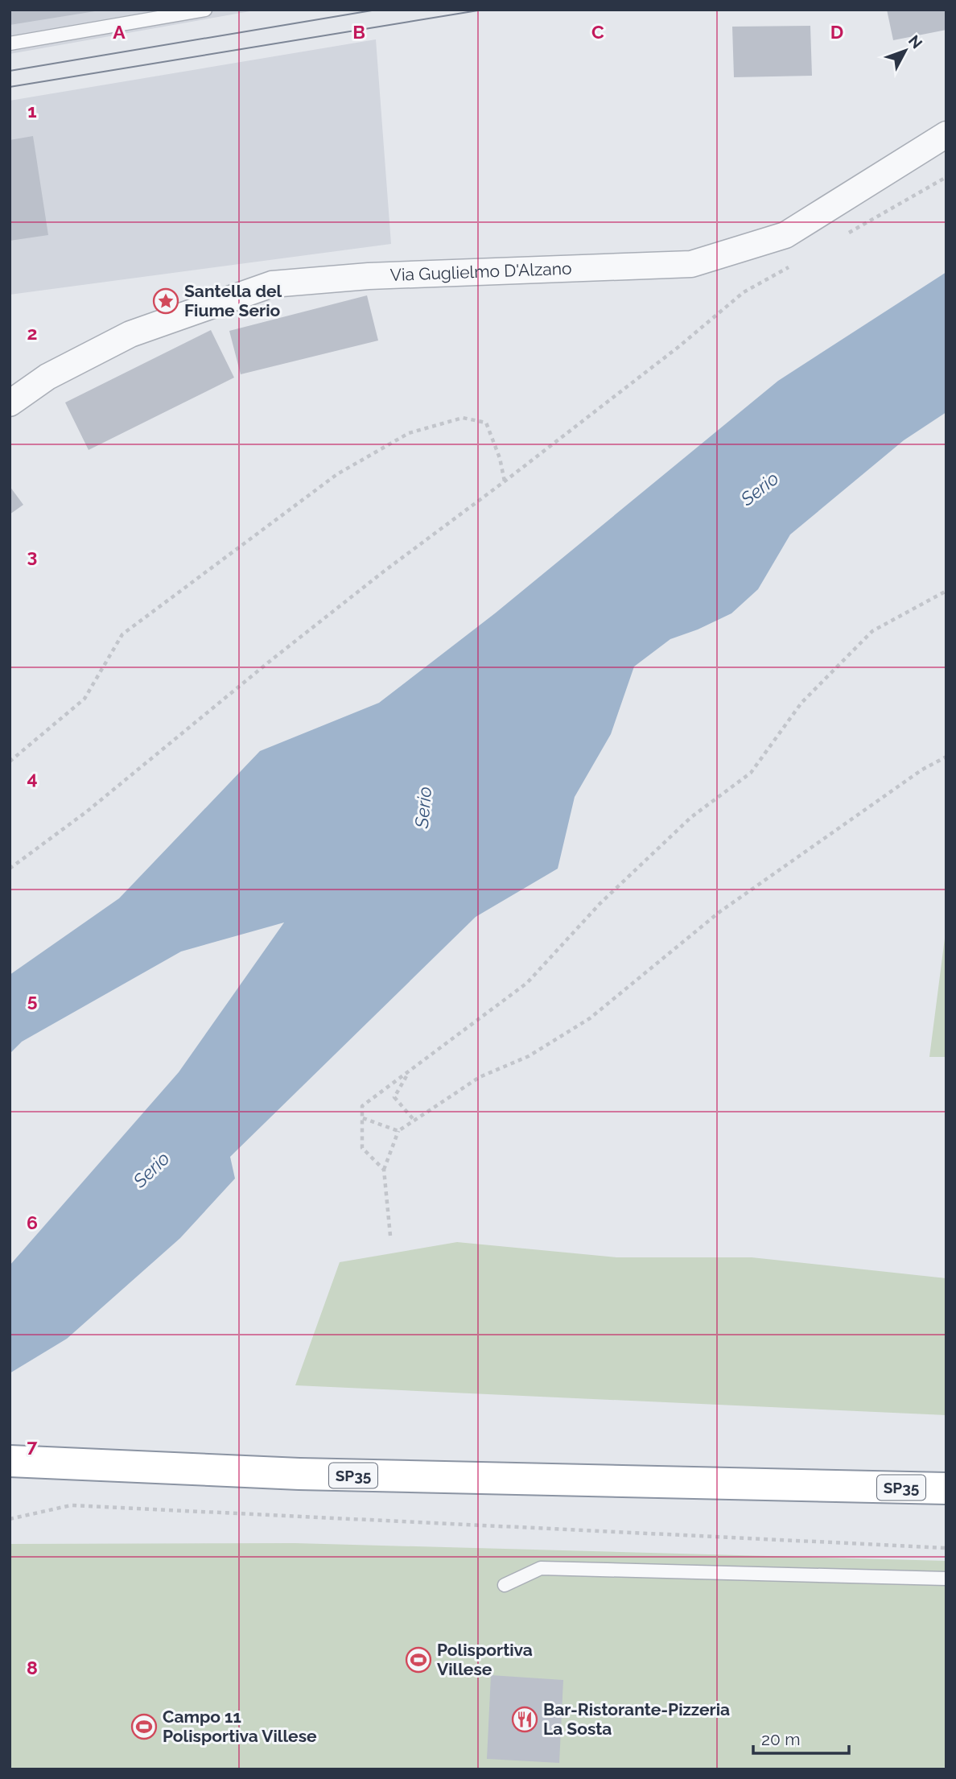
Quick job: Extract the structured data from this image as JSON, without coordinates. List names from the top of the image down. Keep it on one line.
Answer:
{"streets":{"highway":["SP35"],"street":["Via Guglielmo D'Alzano"]},"water":["Serio"],"places":{"place":["Santella del Fiume Serio"],"sports":["Polisportiva Villese","Campo 11 Polisportiva Villese"],"restaurant":["Bar-Ristorante-Pizzeria La Sosta"]},"scale_bar":"20 m","north":"top right","grid":{"columns":["A","B","C","D"],"rows":["1","2","3","4","5","6","7","8"]}}
